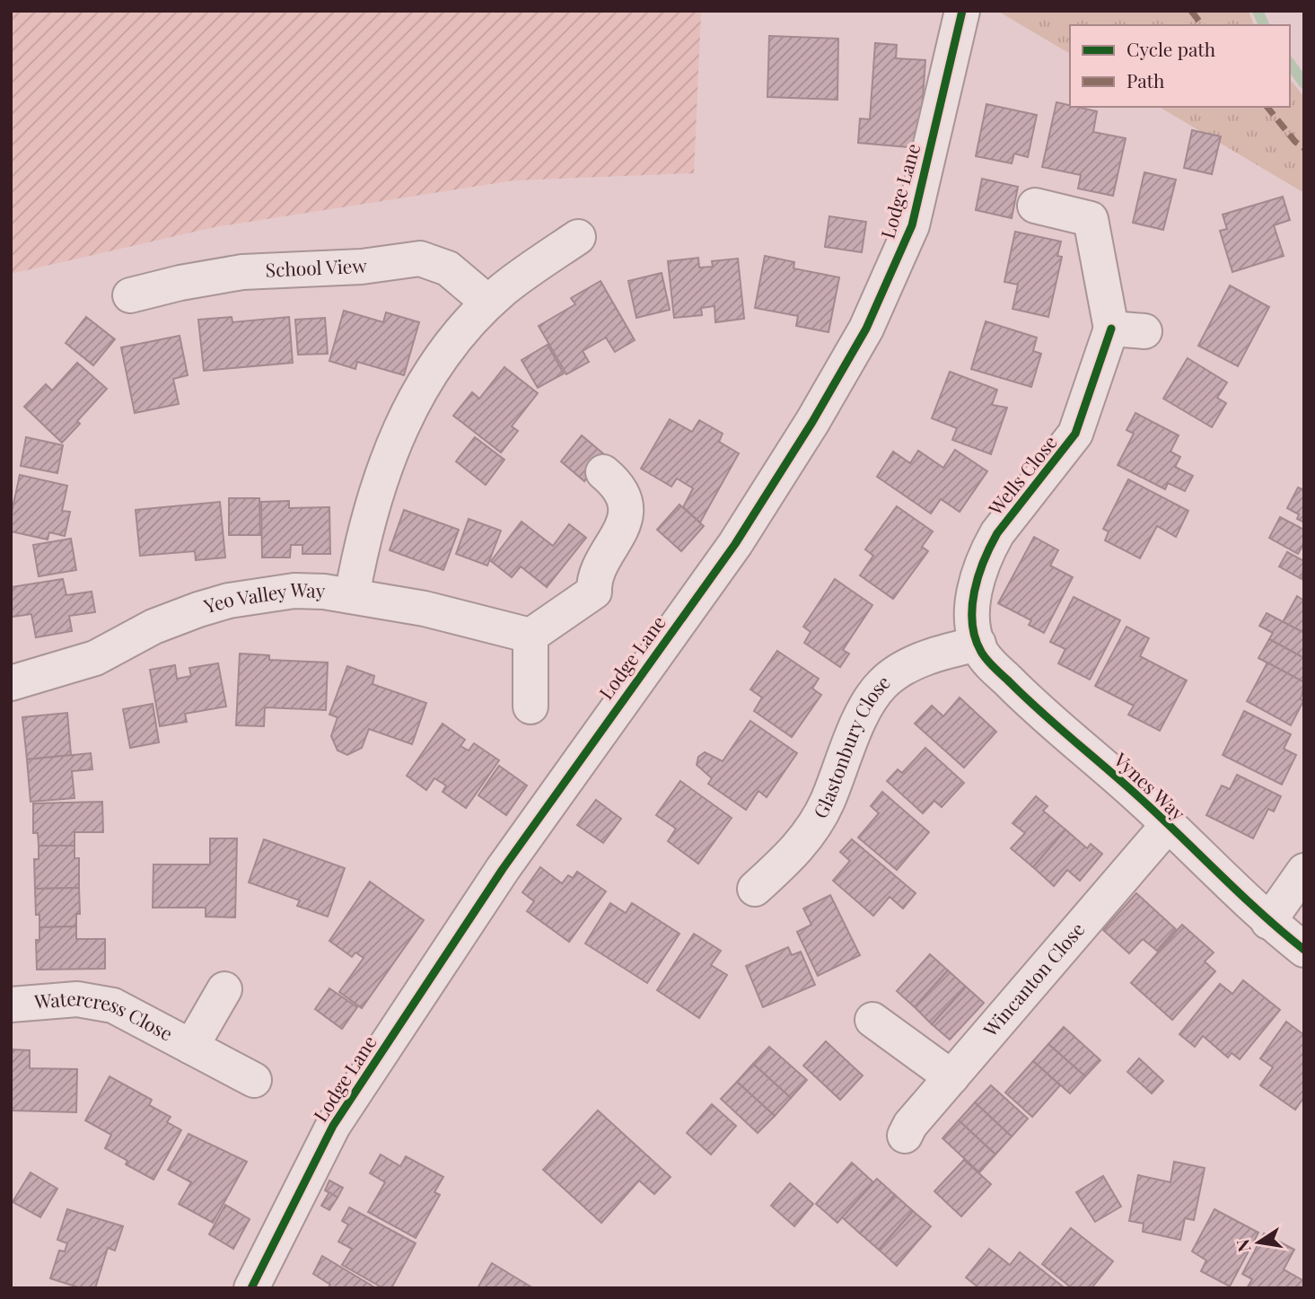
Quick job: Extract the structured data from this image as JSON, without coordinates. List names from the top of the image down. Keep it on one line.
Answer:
{"streets":{"street":["Lodge Lane","School View","Wells Close","Yeo Valley Way","Glastonbury Close","Vynes Way","Wincanton Close","Watercress Close"]},"crossings":[["Wells Close","Glastonbury Close"],["Wells Close","Vynes Way"],["Glastonbury Close","Vynes Way"],["Vynes Way","Wincanton Close"]],"legend":["Cycle path","Path"],"north":"left"}
